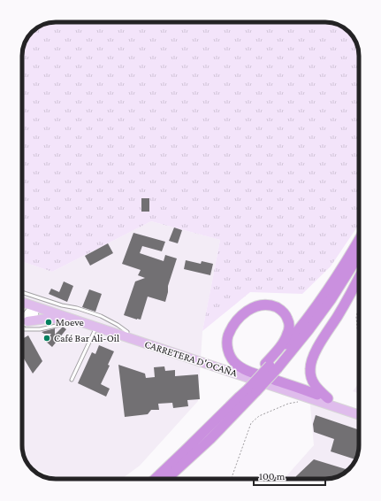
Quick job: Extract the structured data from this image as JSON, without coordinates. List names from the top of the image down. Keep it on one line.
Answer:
{"streets":{"main road":["CARRETERA D'OCAÑA"]},"places":["Moeve","Café Bar Ali-Oil"],"scale_bar":"100 m"}
